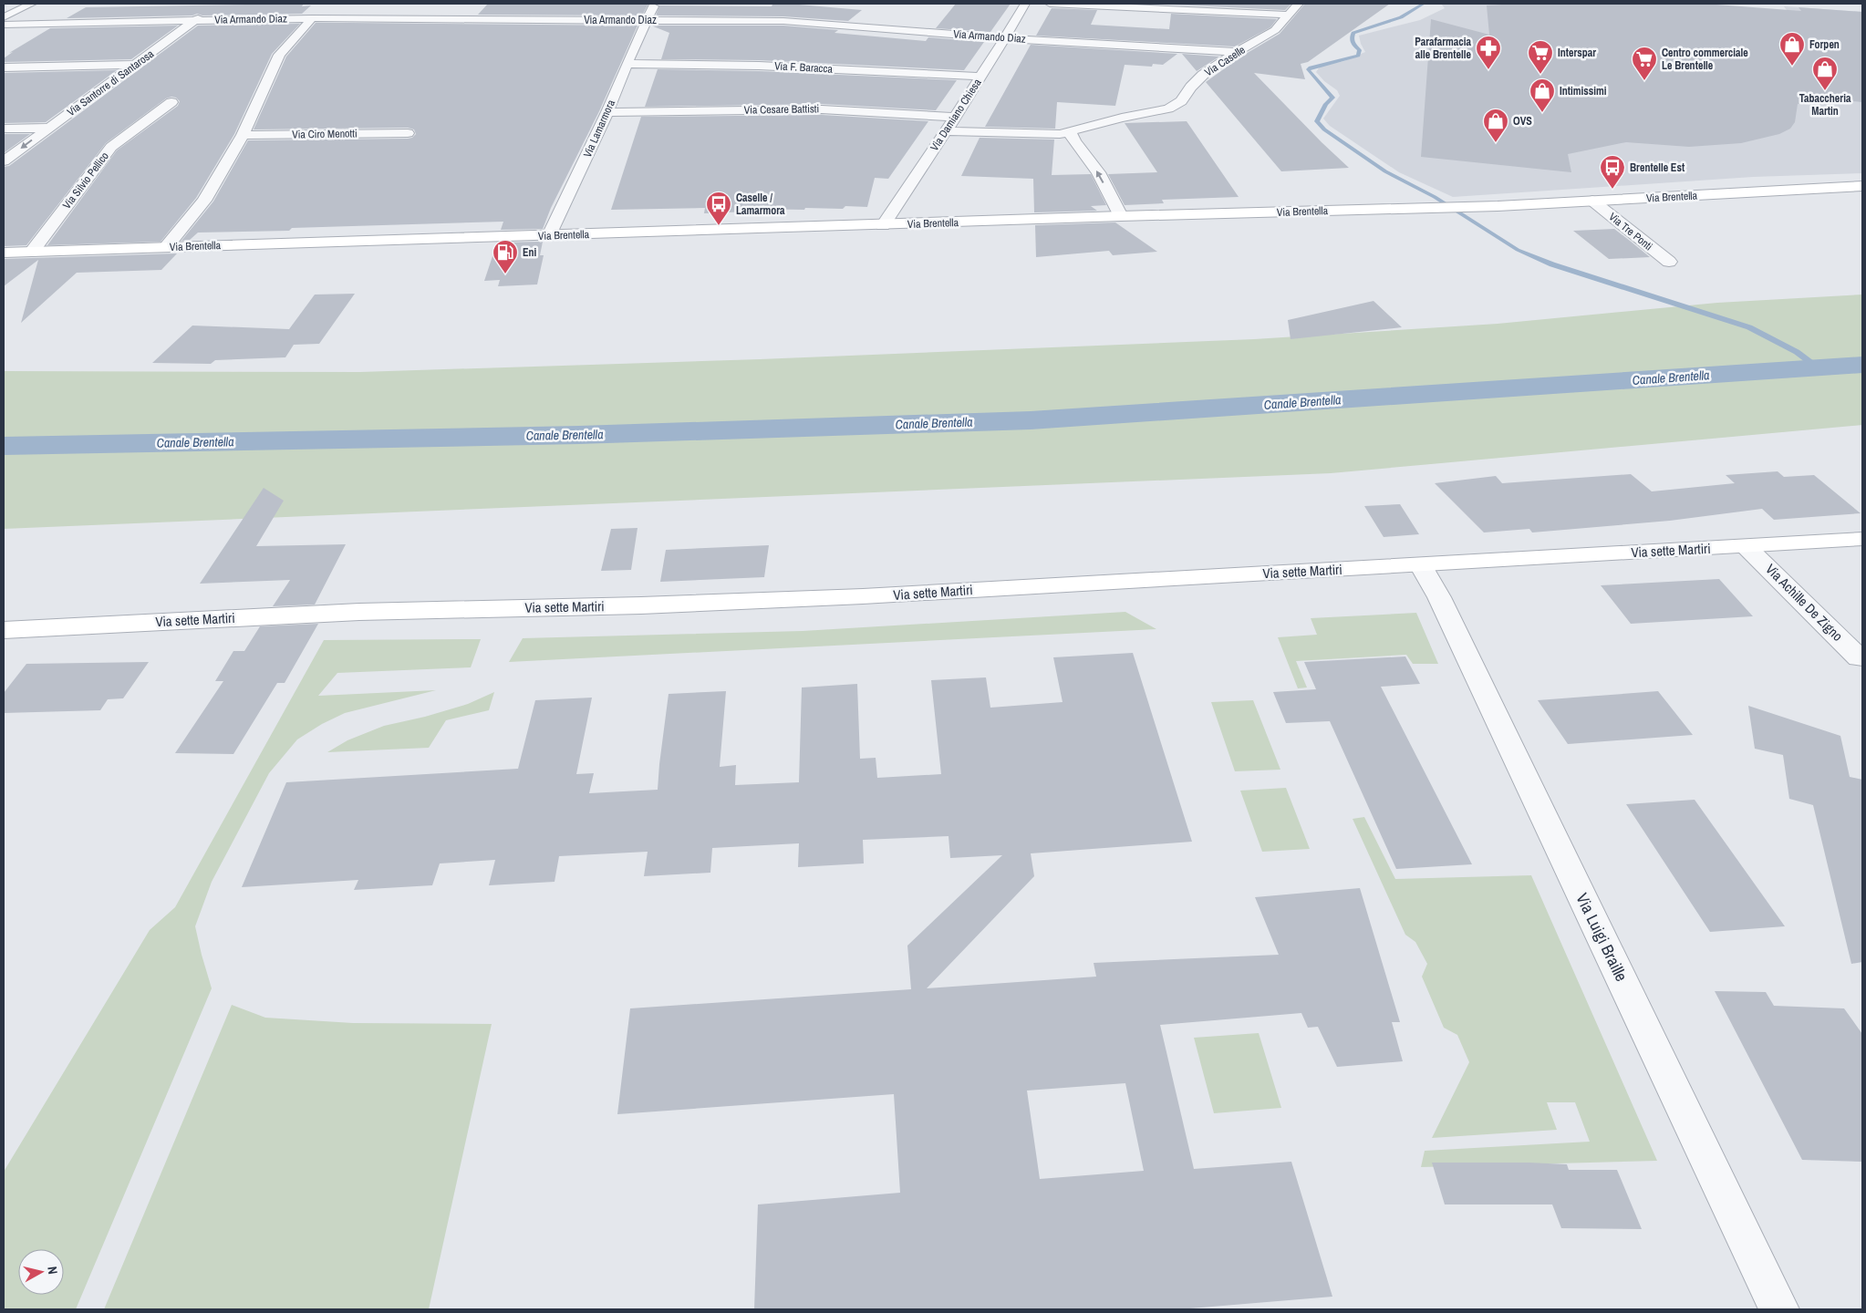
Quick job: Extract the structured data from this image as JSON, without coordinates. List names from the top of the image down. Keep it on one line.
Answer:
{"streets":{"main road":["Via Brentella","Via sette Martiri"],"street":["Via Armando Diaz","Via Caselle","Via F. Baracca","Via Santorre di Santarosa","Via Cesare Battisti","Via Damiano Chiesa","Via Lamarmora","Via Ciro Menotti","Via Silvio Pellico","Via Tre Ponti","Via Achille De Zigno","Via Luigi Braille"]},"crossings":[["Via Armando Diaz","Via Caselle"],["Via Armando Diaz","Via Santorre di Santarosa"],["Via Armando Diaz","Via Damiano Chiesa"],["Via Armando Diaz","Via Lamarmora"],["Via Caselle","Via Damiano Chiesa"],["Via F. Baracca","Via Damiano Chiesa"],["Via F. Baracca","Via Lamarmora"],["Via Cesare Battisti","Via Damiano Chiesa"],["Via Cesare Battisti","Via Lamarmora"],["Via Damiano Chiesa","Via Brentella"],["Via Lamarmora","Via Brentella"],["Via Silvio Pellico","Via Brentella"],["Via Brentella","Via Tre Ponti"],["Via sette Martiri","Via Achille De Zigno"],["Via sette Martiri","Via Luigi Braille"]],"water":["Canale Brentella"],"places":{"shop":["Forpen","Tabaccheria Martin","Intimissimi","OVS"],"pharmacy":["Parafarmacia alle Brentelle"],"supermarket":["Interspar","Centro commerciale Le Brentelle"],"bus stop":["Brentelle Est","Caselle / Lamarmora"],"fuel station":["Eni"]},"north":"right"}
